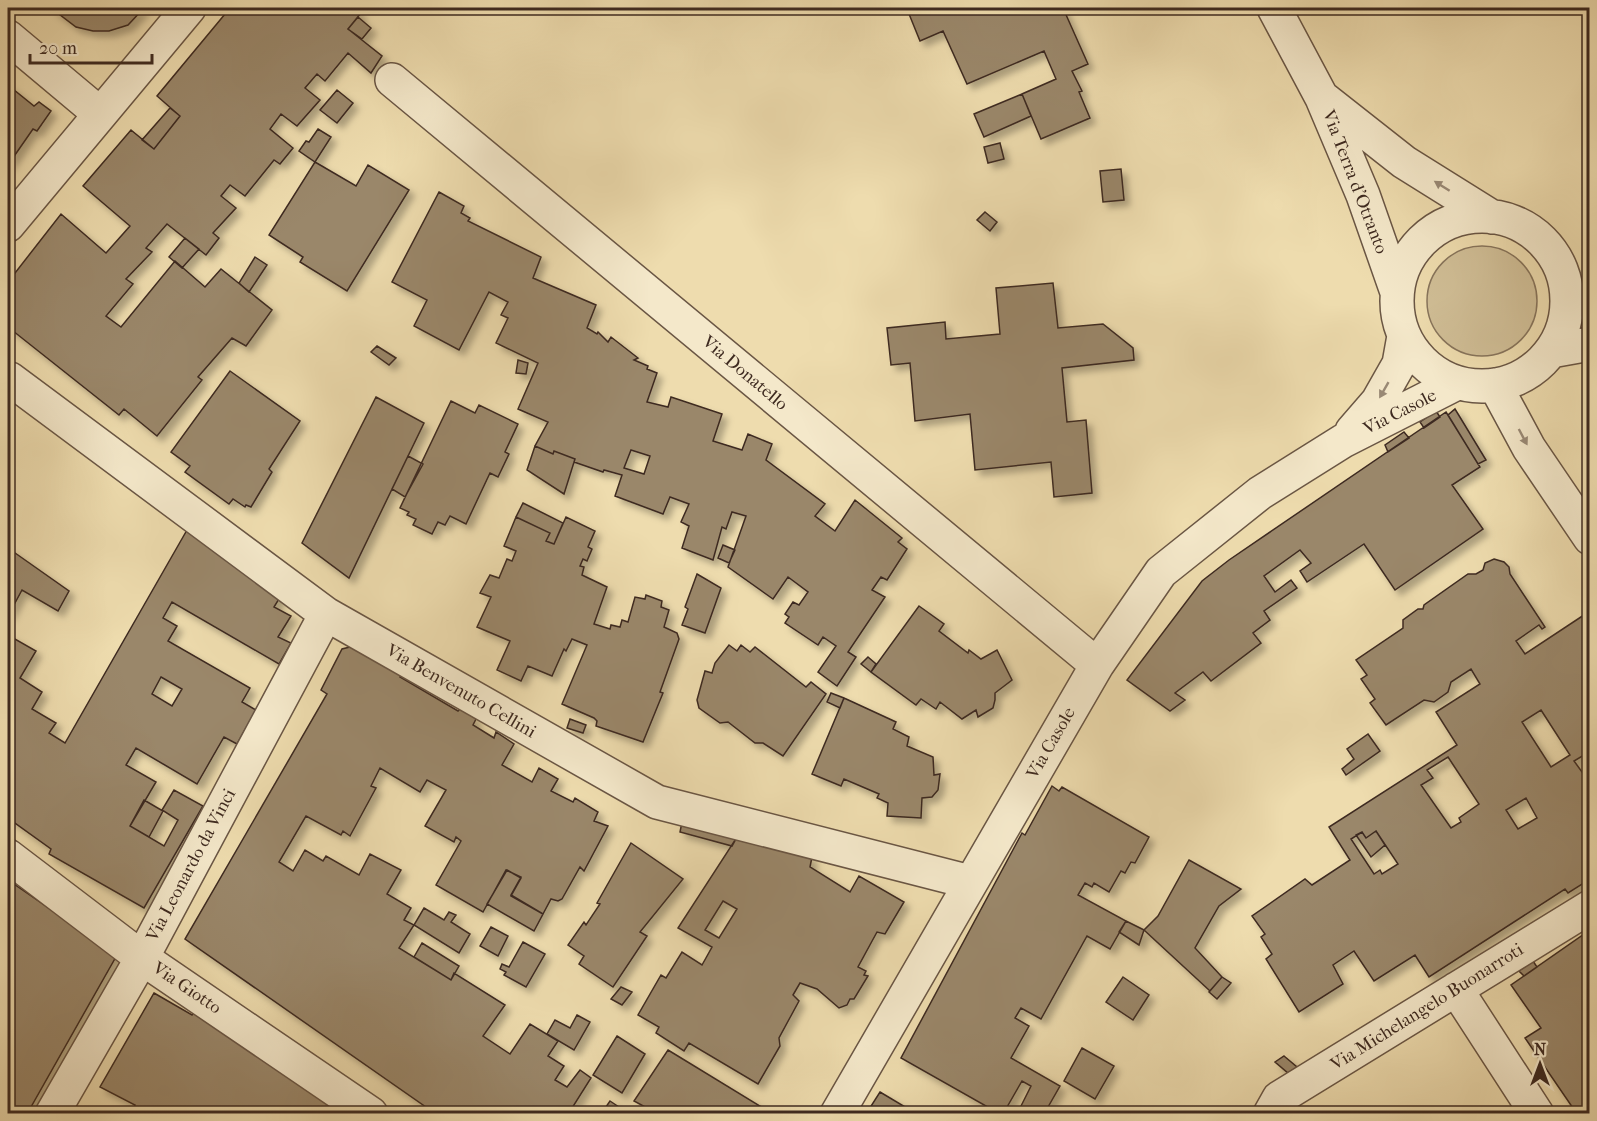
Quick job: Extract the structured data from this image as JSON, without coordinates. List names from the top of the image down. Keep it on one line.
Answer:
{"streets":{"street":["Via Terra d'Otranto","Via Donatello","Via Casole","Via Benvenuto Cellini","Via Leonardo da Vinci","Via Giotto","Via Michelangelo Buonarroti"]},"crossings":[["Via Terra d'Otranto","Via Casole"],["Via Donatello","Via Casole"],["Via Casole","Via Benvenuto Cellini"],["Via Benvenuto Cellini","Via Leonardo da Vinci"],["Via Leonardo da Vinci","Via Giotto"]],"one_way":["Via Terra d'Otranto"],"scale_bar":"20 m","north":"top"}
